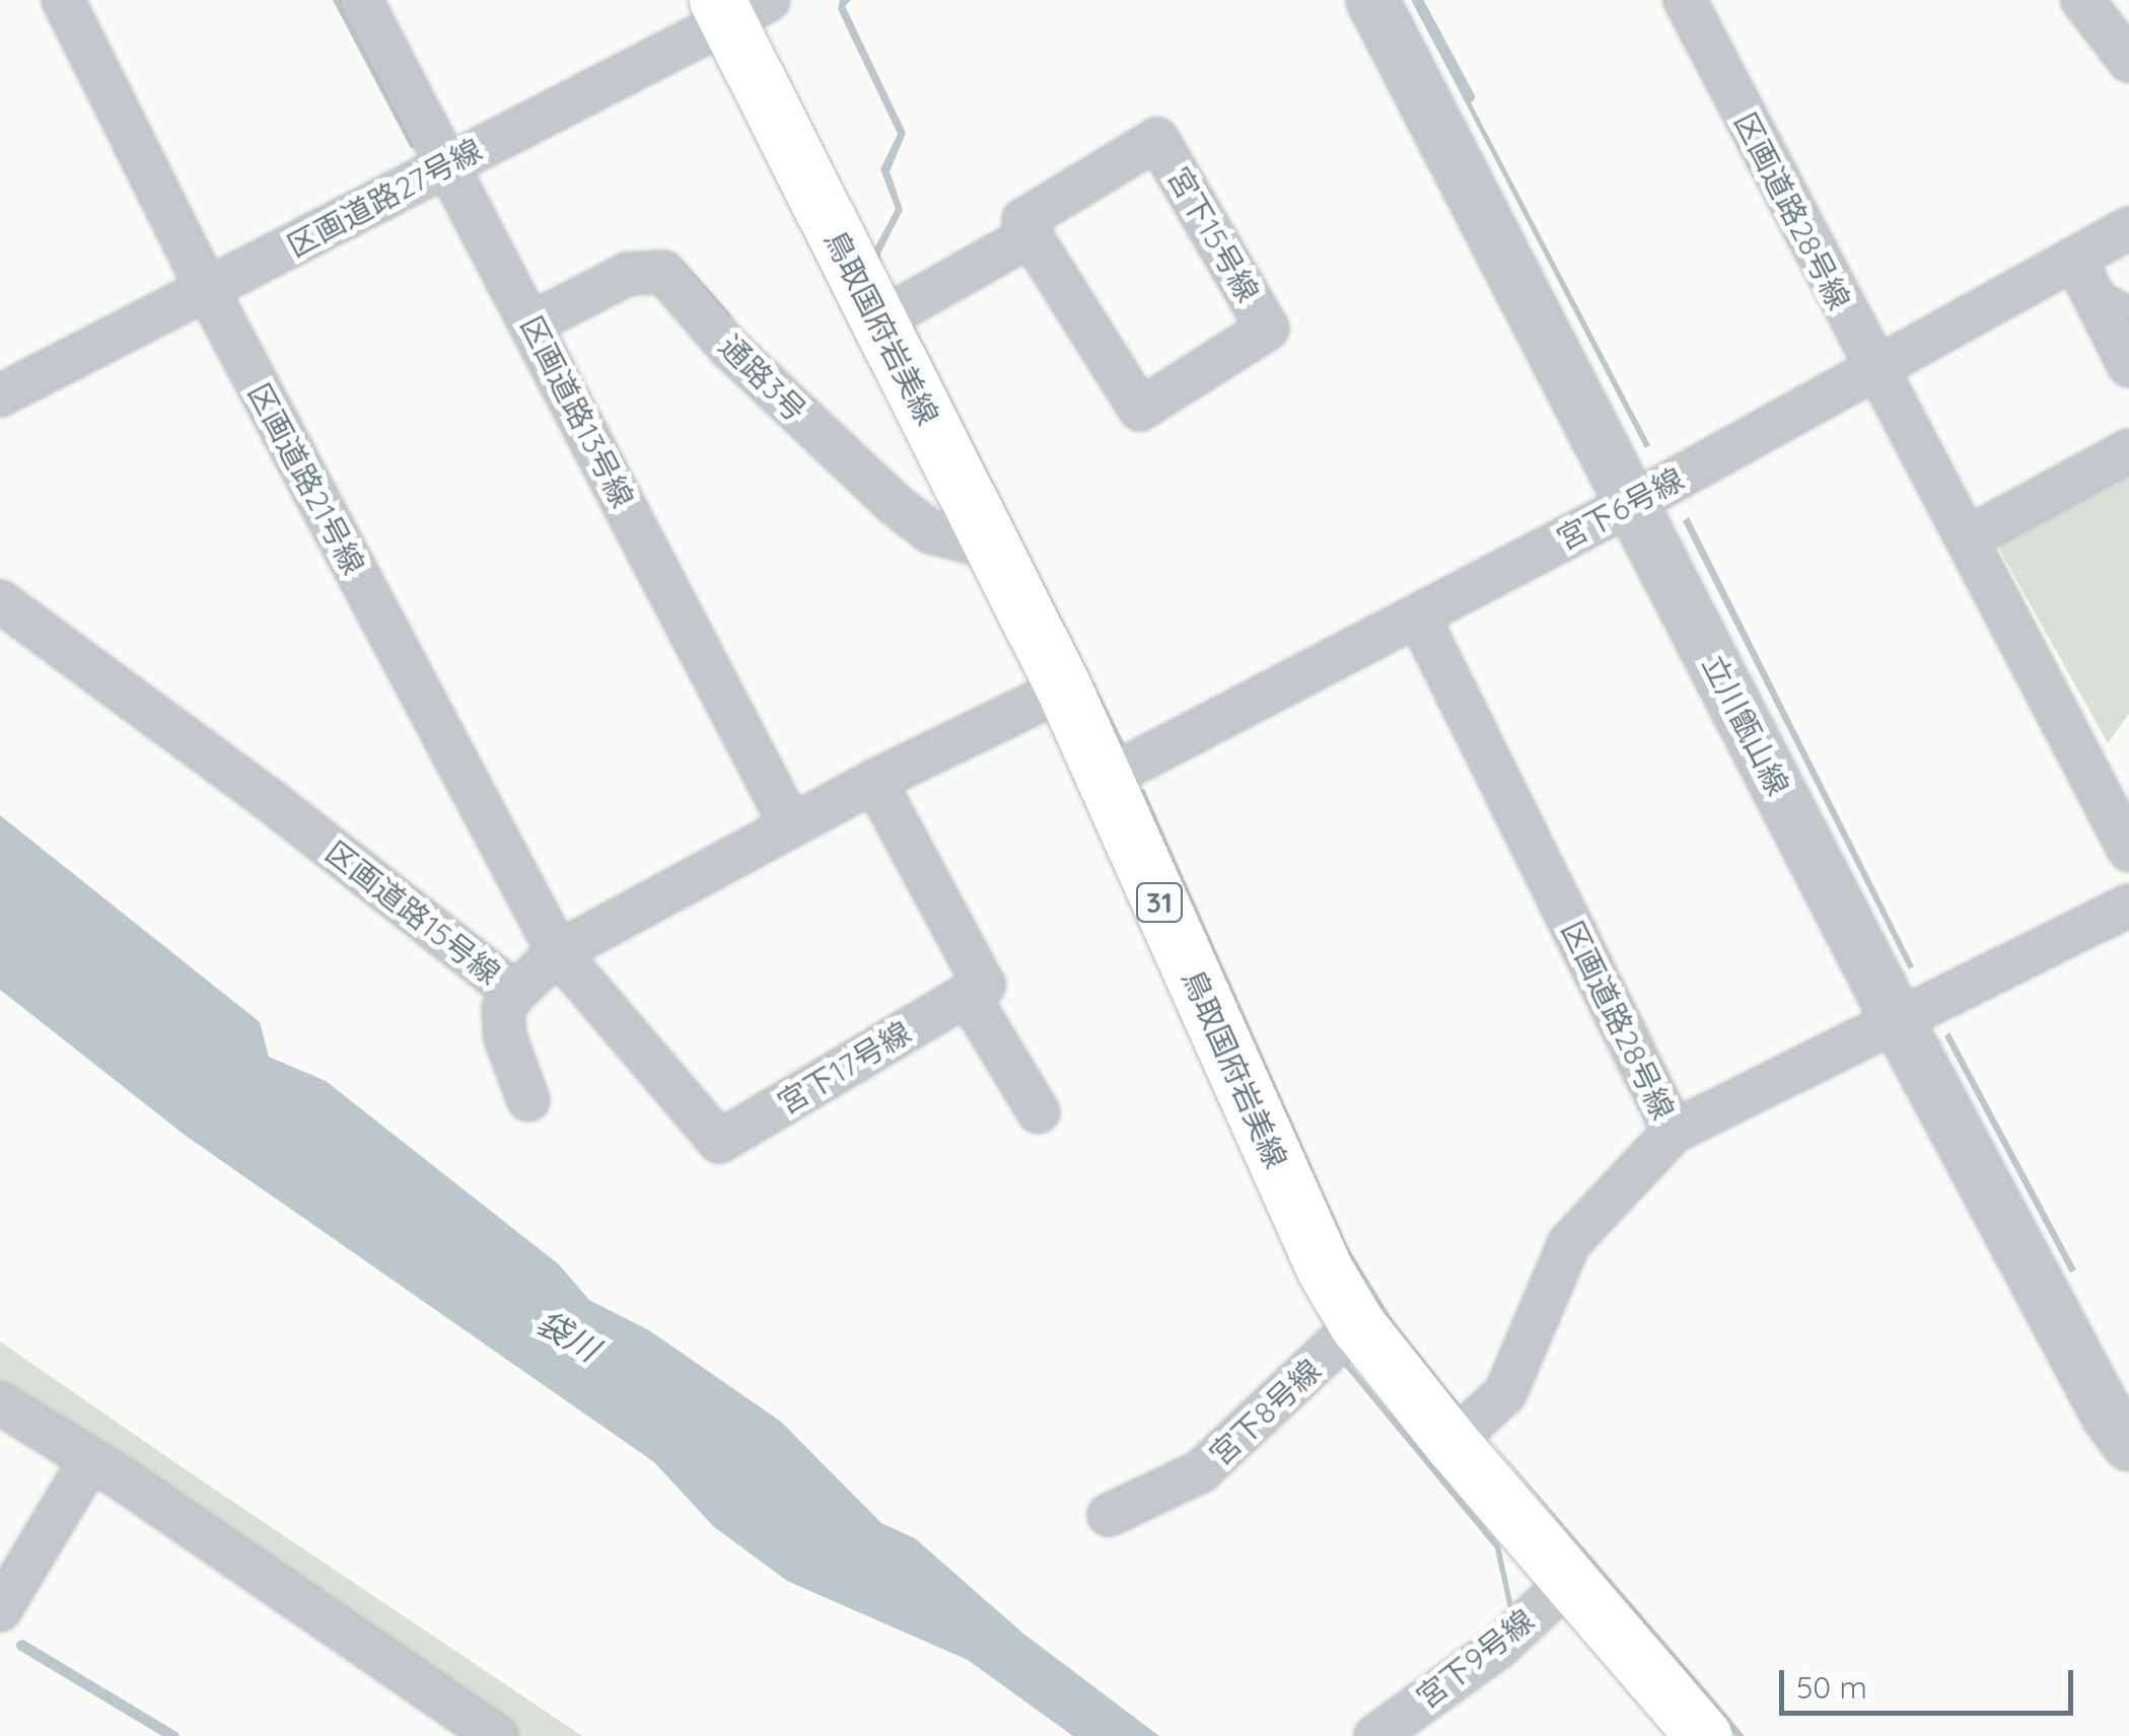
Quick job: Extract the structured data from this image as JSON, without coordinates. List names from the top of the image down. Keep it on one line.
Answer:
{"streets":{"main road":["鳥取国府岩美線","31"],"street":["区画道路27号線","区画道路28号線","宮下15号線","通路3号","区画道路13号線","区画道路21号線","宮下6号線","立川甑山線","区画道路15号線","宮下17号線","宮下8号線","宮下9号線"]},"crossings":[["区画道路27号線","鳥取国府岩美線"],["区画道路27号線","区画道路13号線"],["区画道路27号線","区画道路21号線"],["区画道路28号線","宮下6号線"],["区画道路28号線","立川甑山線"],["宮下15号線","鳥取国府岩美線"],["鳥取国府岩美線","通路3号"],["鳥取国府岩美線","宮下6号線"],["鳥取国府岩美線","区画道路15号線"],["鳥取国府岩美線","宮下8号線"],["鳥取国府岩美線","宮下9号線"],["通路3号","区画道路13号線"],["区画道路13号線","区画道路15号線"],["区画道路21号線","区画道路15号線"],["区画道路21号線","宮下17号線"],["宮下6号線","立川甑山線"],["区画道路15号線","宮下17号線"]],"water":["袋川"],"scale_bar":"50 m"}
